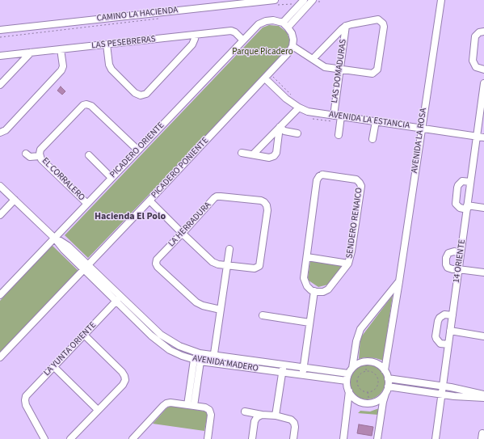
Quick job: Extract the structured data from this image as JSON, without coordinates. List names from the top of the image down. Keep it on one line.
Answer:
{"streets":{"street":["CAMINO LA HACIENDA","LAS PESEBRERAS","LAS DOMADURAS","AVENIDA LA ESTANCIA","AVENIDA LA ROSA","PICADERO ORIENTE","PICADERO PONIENTE","EL CORRALERO","SENDERO RENAICO","LA HERRADURA","14 ORIENTE","LA YUNTA ORIENTE","AVENIDA MADERO"]},"crossings":[["LAS PESEBRERAS","PICADERO ORIENTE"],["LAS DOMADURAS","AVENIDA LA ESTANCIA"],["AVENIDA LA ESTANCIA","AVENIDA LA ROSA"],["AVENIDA LA ESTANCIA","PICADERO PONIENTE"],["AVENIDA LA ESTANCIA","14 ORIENTE"],["PICADERO ORIENTE","EL CORRALERO"],["PICADERO ORIENTE","AVENIDA MADERO"],["PICADERO PONIENTE","AVENIDA MADERO"],["LA YUNTA ORIENTE","AVENIDA MADERO"]],"districts":["Hacienda El Polo"],"parks":["Parque Picadero"]}
